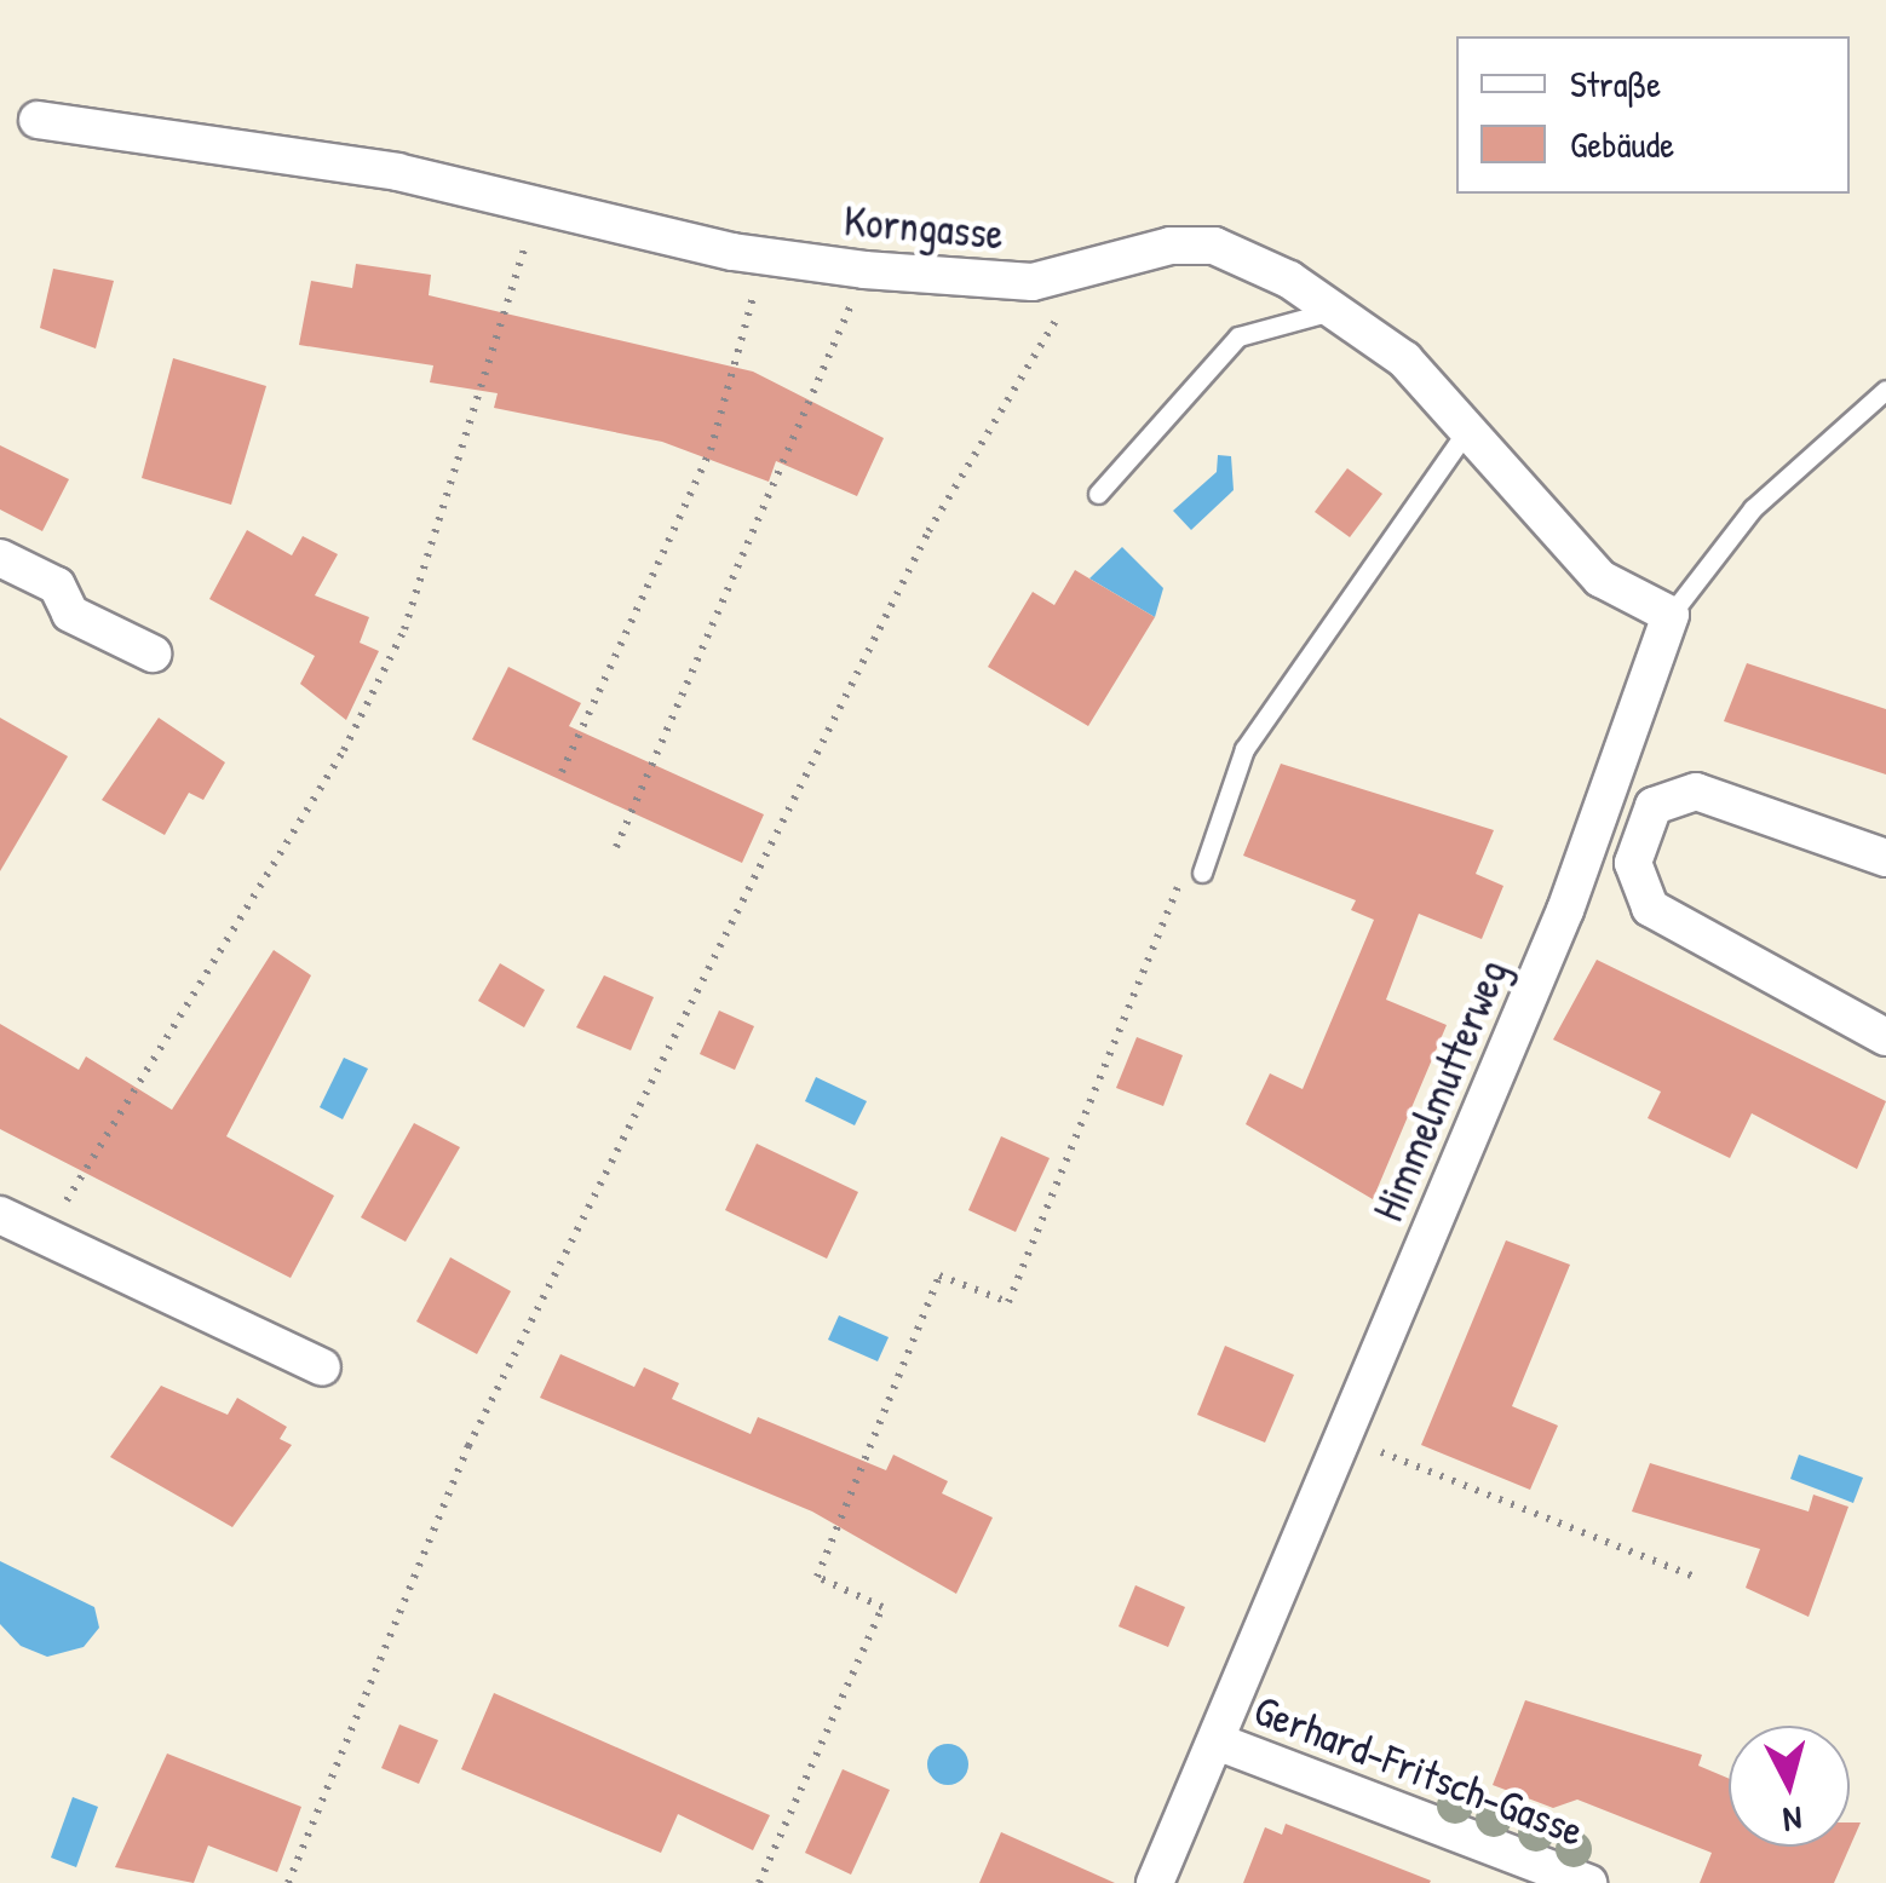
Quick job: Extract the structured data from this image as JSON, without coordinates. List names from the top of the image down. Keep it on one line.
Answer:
{"streets":{"street":["Korngasse","Himmelmutterweg","Gerhard-Fritsch-Gasse"]},"crossings":[["Korngasse","Himmelmutterweg"],["Himmelmutterweg","Gerhard-Fritsch-Gasse"]],"legend":["Straße","Gebäude"],"north":"bottom"}
